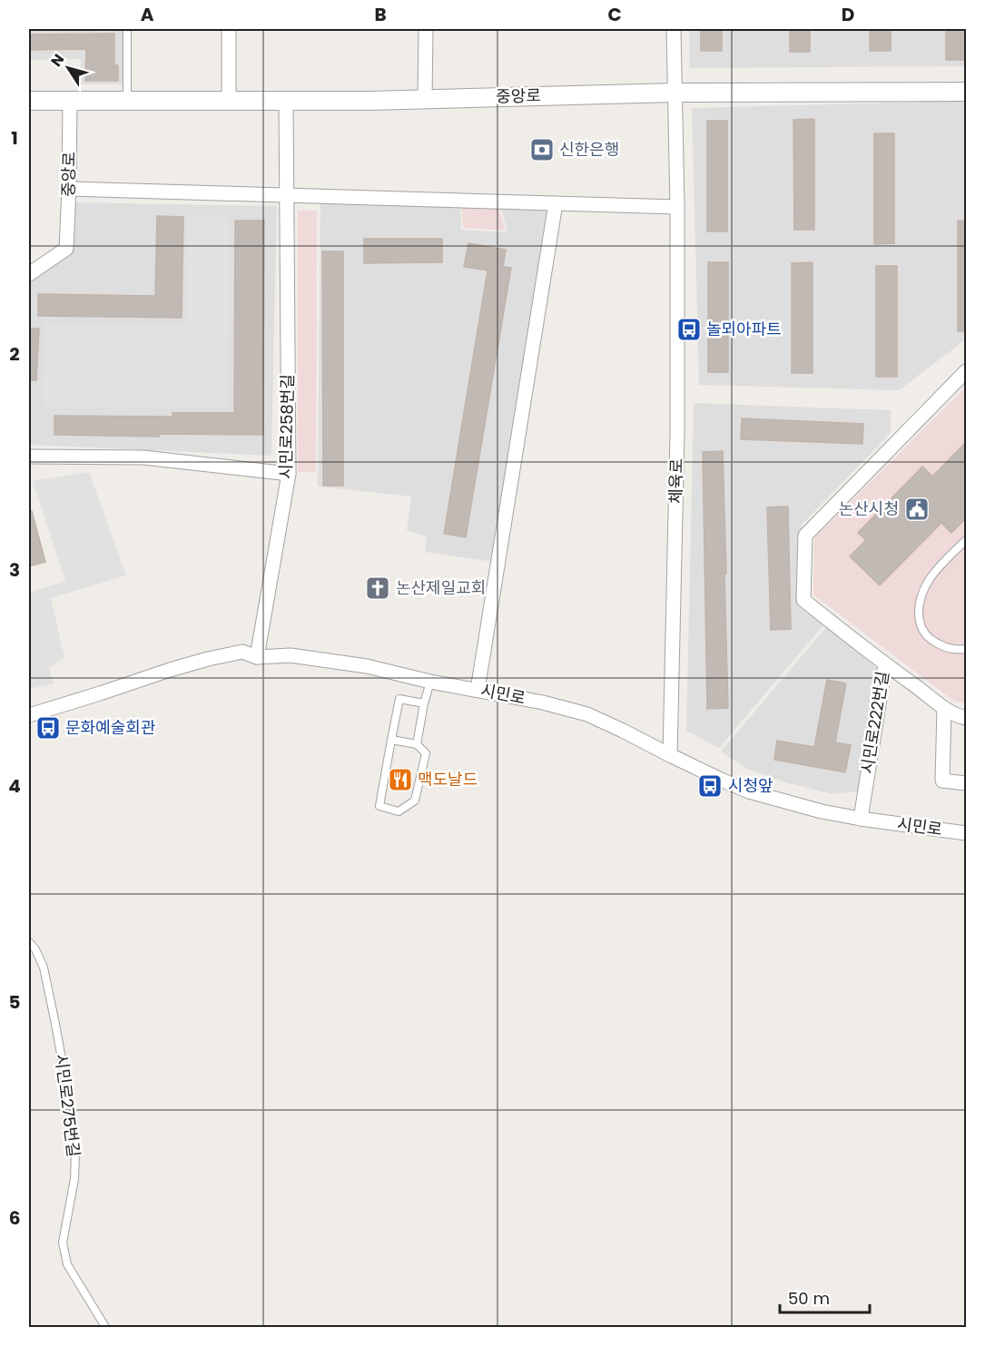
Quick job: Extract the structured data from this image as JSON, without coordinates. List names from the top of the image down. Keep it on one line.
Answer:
{"streets":{"street":["중앙로","시민로258번길","체육로","시민로","시민로222번길"],"lane":["시민로275번길"]},"crossings":[["중앙로","시민로258번길"],["중앙로","체육로"],["시민로258번길","시민로"],["체육로","시민로"],["시민로","시민로222번길"]],"places":{"bank":["신한은행"],"bus stop":["놀뫼아파트","문화예술회관","시청앞"],"public building":["논산시청"],"church":["논산제일교회"],"restaurant":["맥도날드"]},"scale_bar":"50 m","north":"top left","grid":{"columns":["A","B","C","D"],"rows":["1","2","3","4","5","6"]}}
